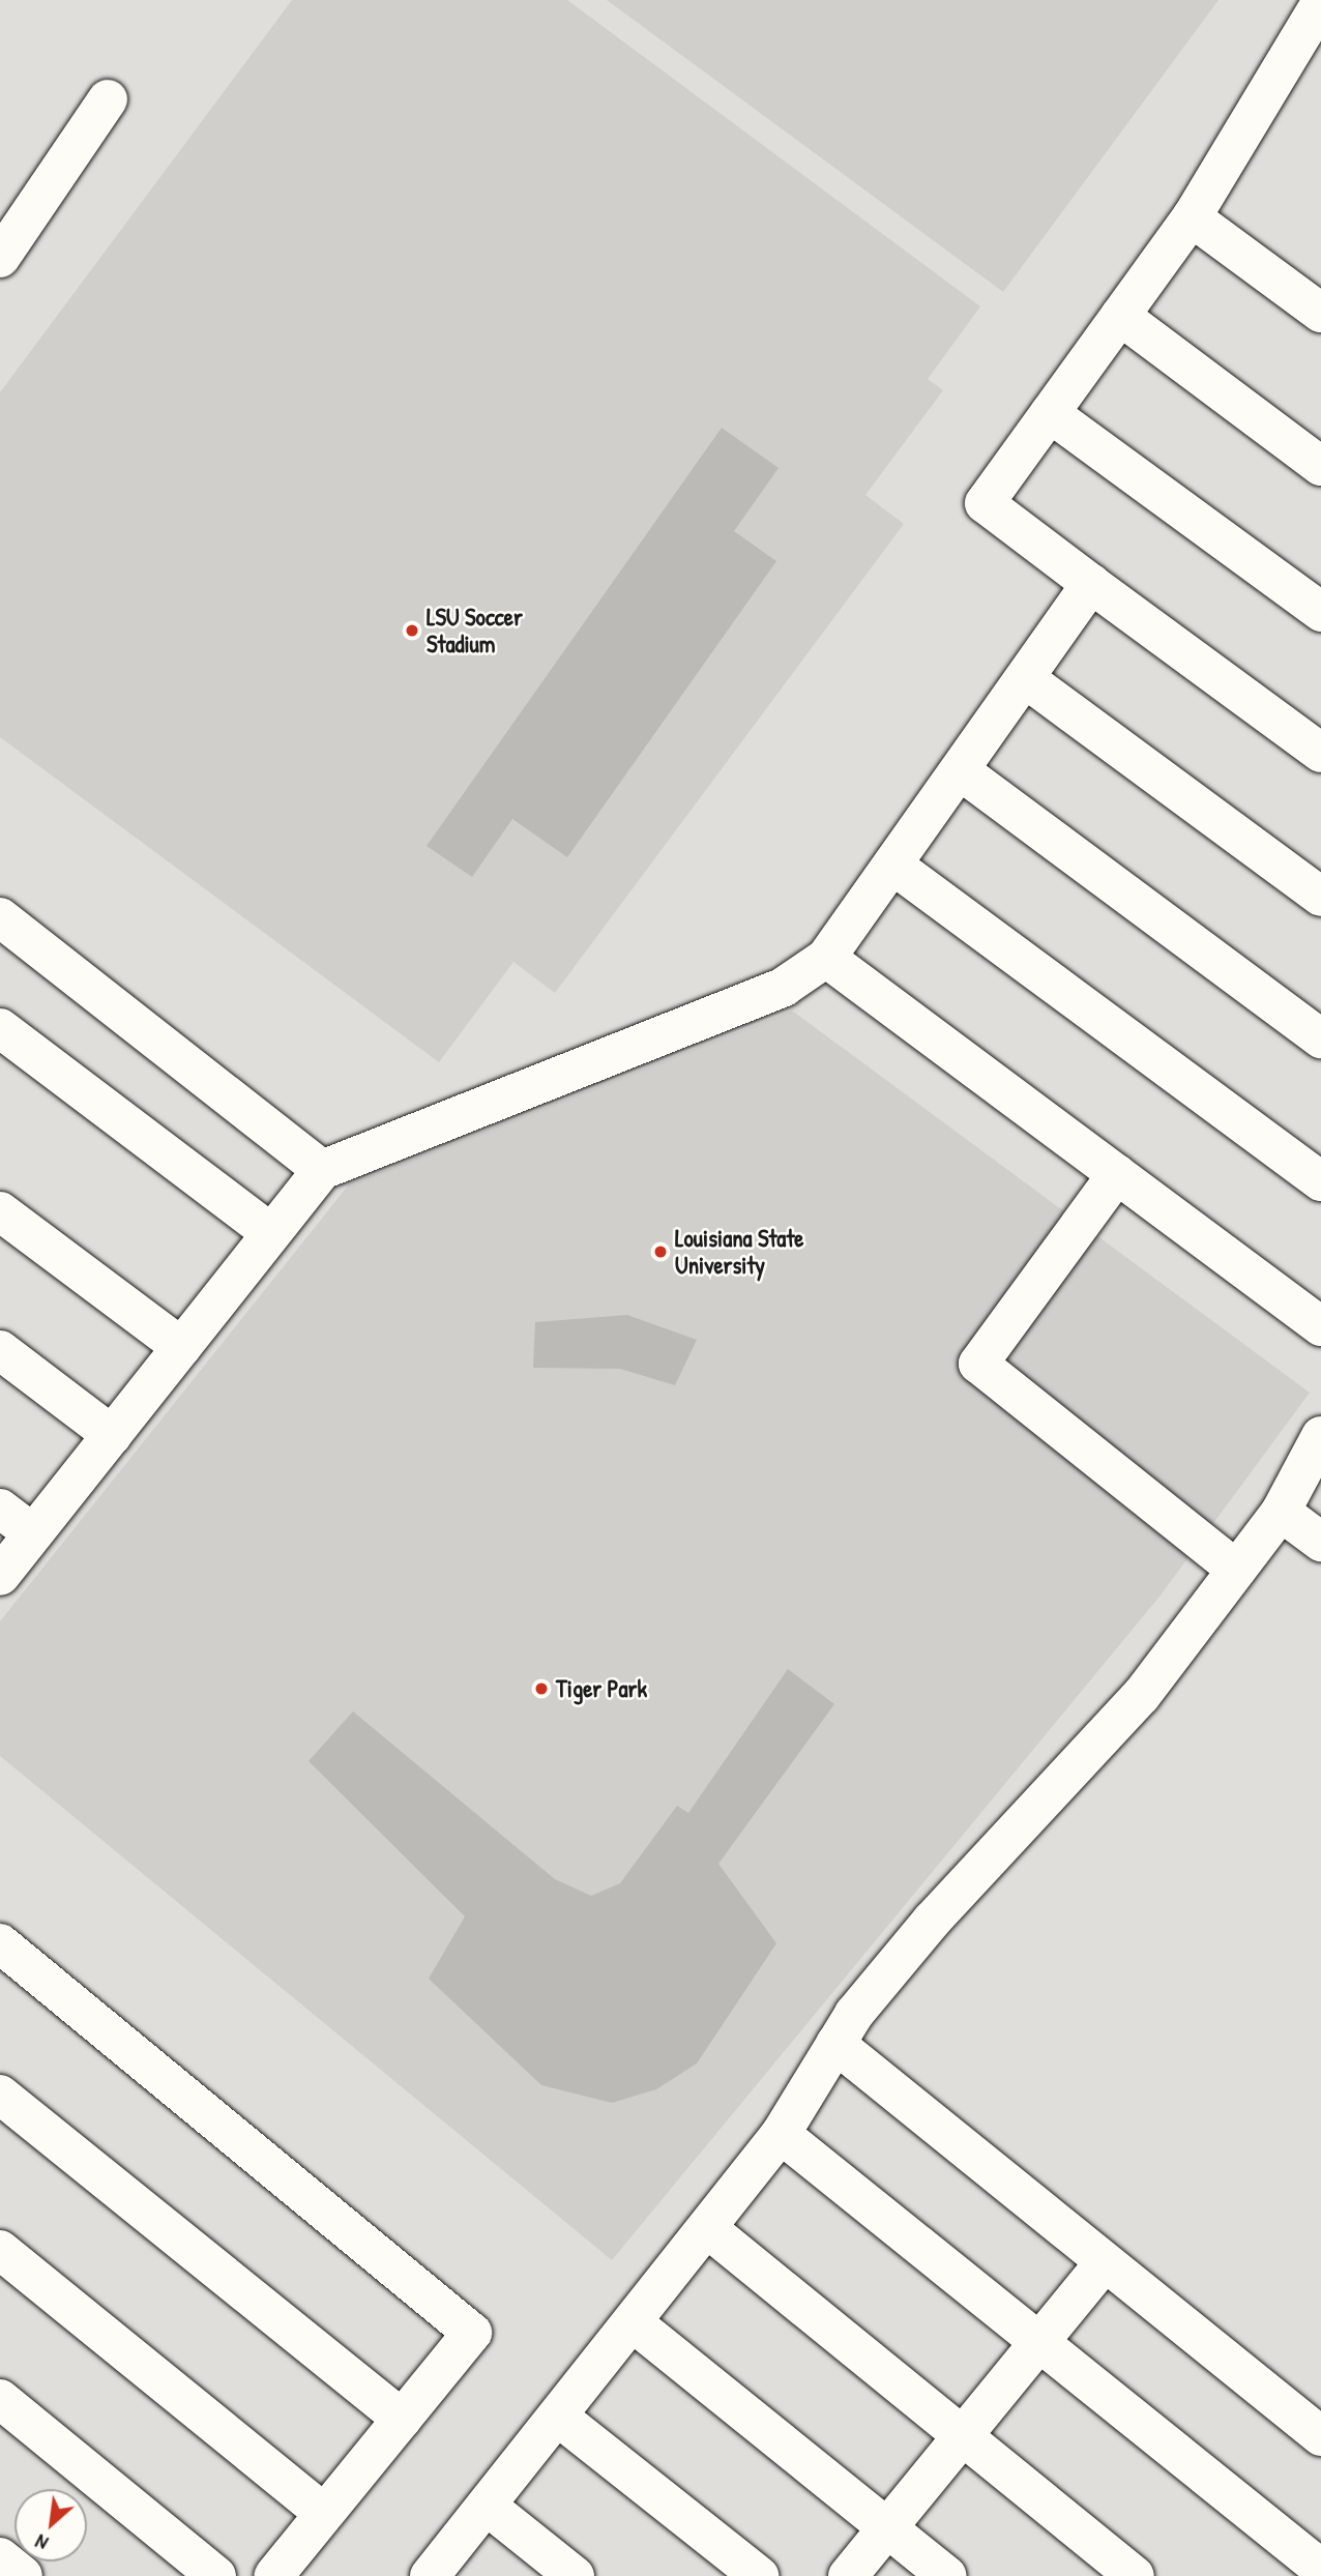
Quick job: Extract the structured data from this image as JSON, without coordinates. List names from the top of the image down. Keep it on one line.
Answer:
{"places":["LSU Soccer Stadium","Louisiana State University","Tiger Park"],"north":"bottom left"}
